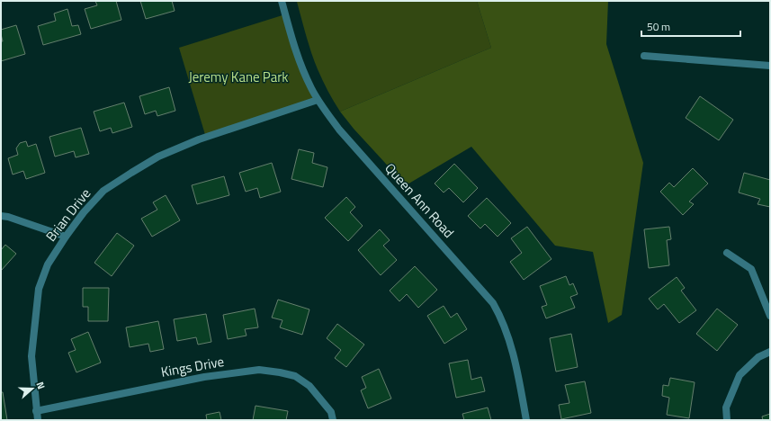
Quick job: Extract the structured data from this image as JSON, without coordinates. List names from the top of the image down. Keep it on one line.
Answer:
{"streets":{"street":["Queen Ann Road","Brian Drive","Kings Drive"]},"crossings":[["Queen Ann Road","Brian Drive"],["Brian Drive","Kings Drive"]],"parks":["Jeremy Kane Park"],"scale_bar":"50 m","north":"right"}
